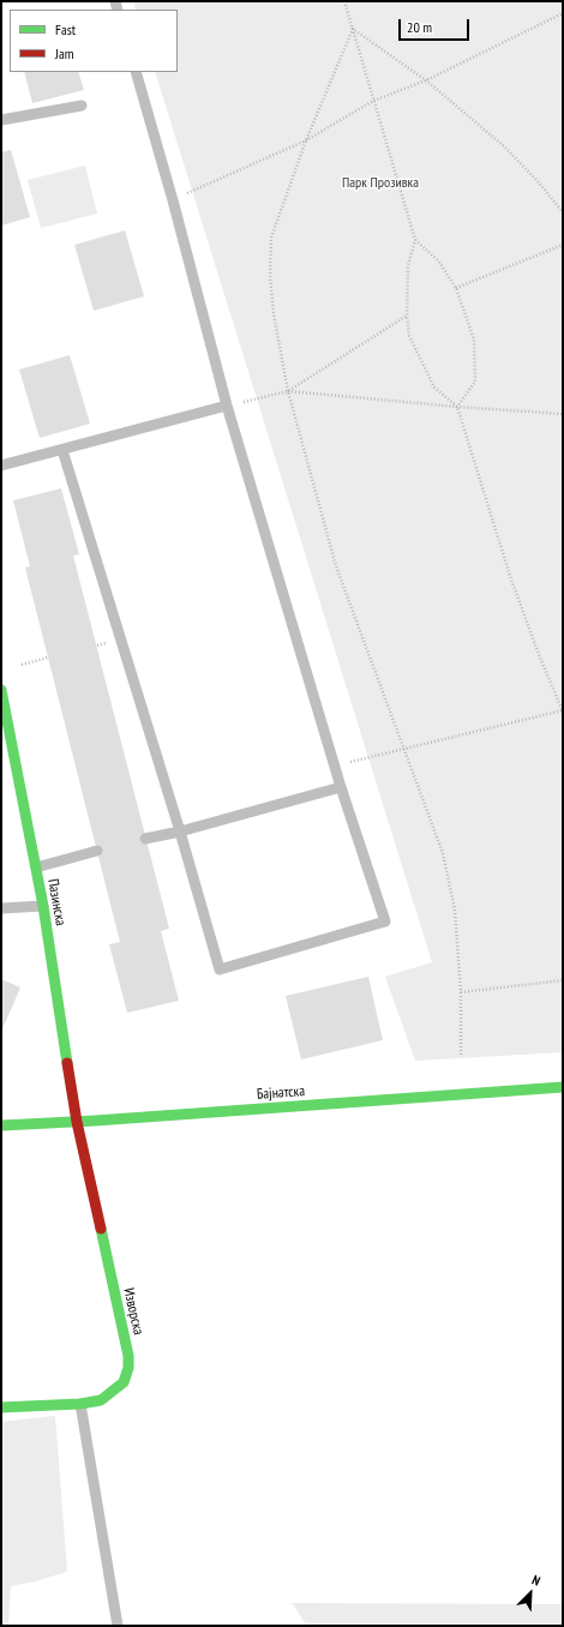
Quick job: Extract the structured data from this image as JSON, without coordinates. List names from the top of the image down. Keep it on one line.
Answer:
{"streets":{"street":["Пазинска","Бајнатска","Изворска"]},"crossings":[["Пазинска","Бајнатска"],["Пазинска","Изворска"],["Бајнатска","Изворска"]],"parks":["Парк Прозивка"],"legend":["Fast","Jam"],"scale_bar":"20 m","north":"top right"}
